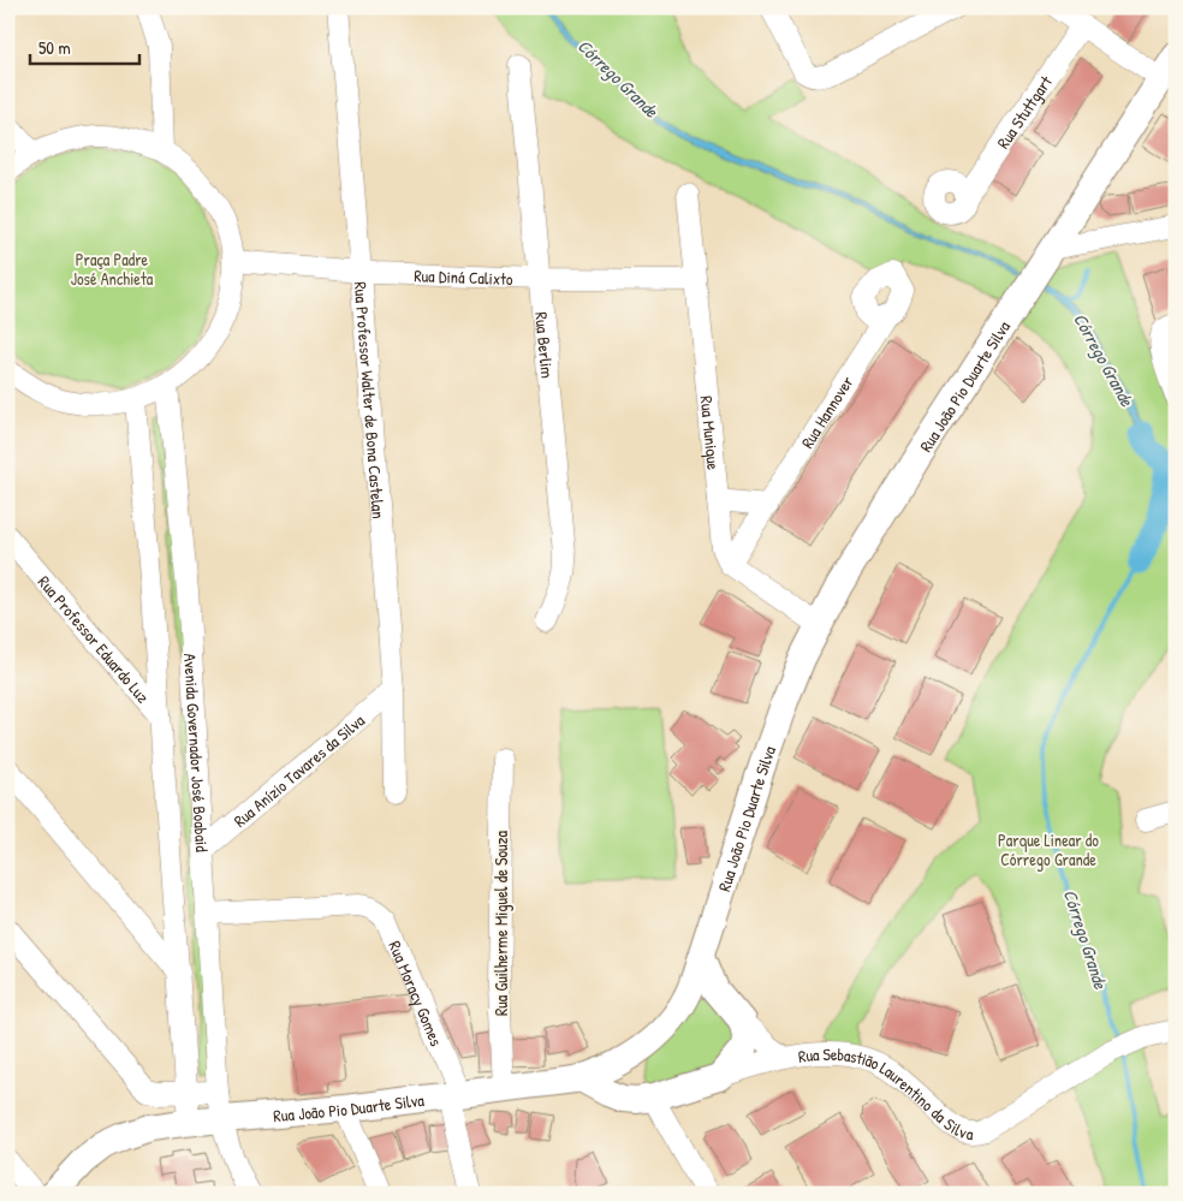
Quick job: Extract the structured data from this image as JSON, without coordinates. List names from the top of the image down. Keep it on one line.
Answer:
{"streets":{"main road":["Rua João Pio Duarte Silva","Rua Sebastião Laurentino da Silva"],"street":["Rua Stuttgart","Rua Diná Calixto","Rua Berlim","Rua Professor Walter de Bona Castelan","Rua Hannover","Rua Munique","Rua Professor Eduardo Luz","Avenida Governador José Boabaid","Rua Anízio Tavares da Silva","Rua Guilherme Miguel de Souza","Rua Moracy Gomes"]},"crossings":[["Rua Diná Calixto","Rua Berlim"],["Rua Diná Calixto","Rua Professor Walter de Bona Castelan"],["Rua Diná Calixto","Rua Munique"],["Rua João Pio Duarte Silva","Avenida Governador José Boabaid"],["Rua João Pio Duarte Silva","Rua Guilherme Miguel de Souza"],["Rua João Pio Duarte Silva","Rua Moracy Gomes"],["Rua João Pio Duarte Silva","Rua Sebastião Laurentino da Silva"],["Rua Professor Walter de Bona Castelan","Rua Anízio Tavares da Silva"],["Rua Hannover","Rua Munique"],["Avenida Governador José Boabaid","Rua Anízio Tavares da Silva"],["Avenida Governador José Boabaid","Rua Moracy Gomes"]],"water":["Córrego Grande"],"parks":["Praça Padre José Anchieta","Parque Linear do Córrego Grande"],"scale_bar":"50 m"}
